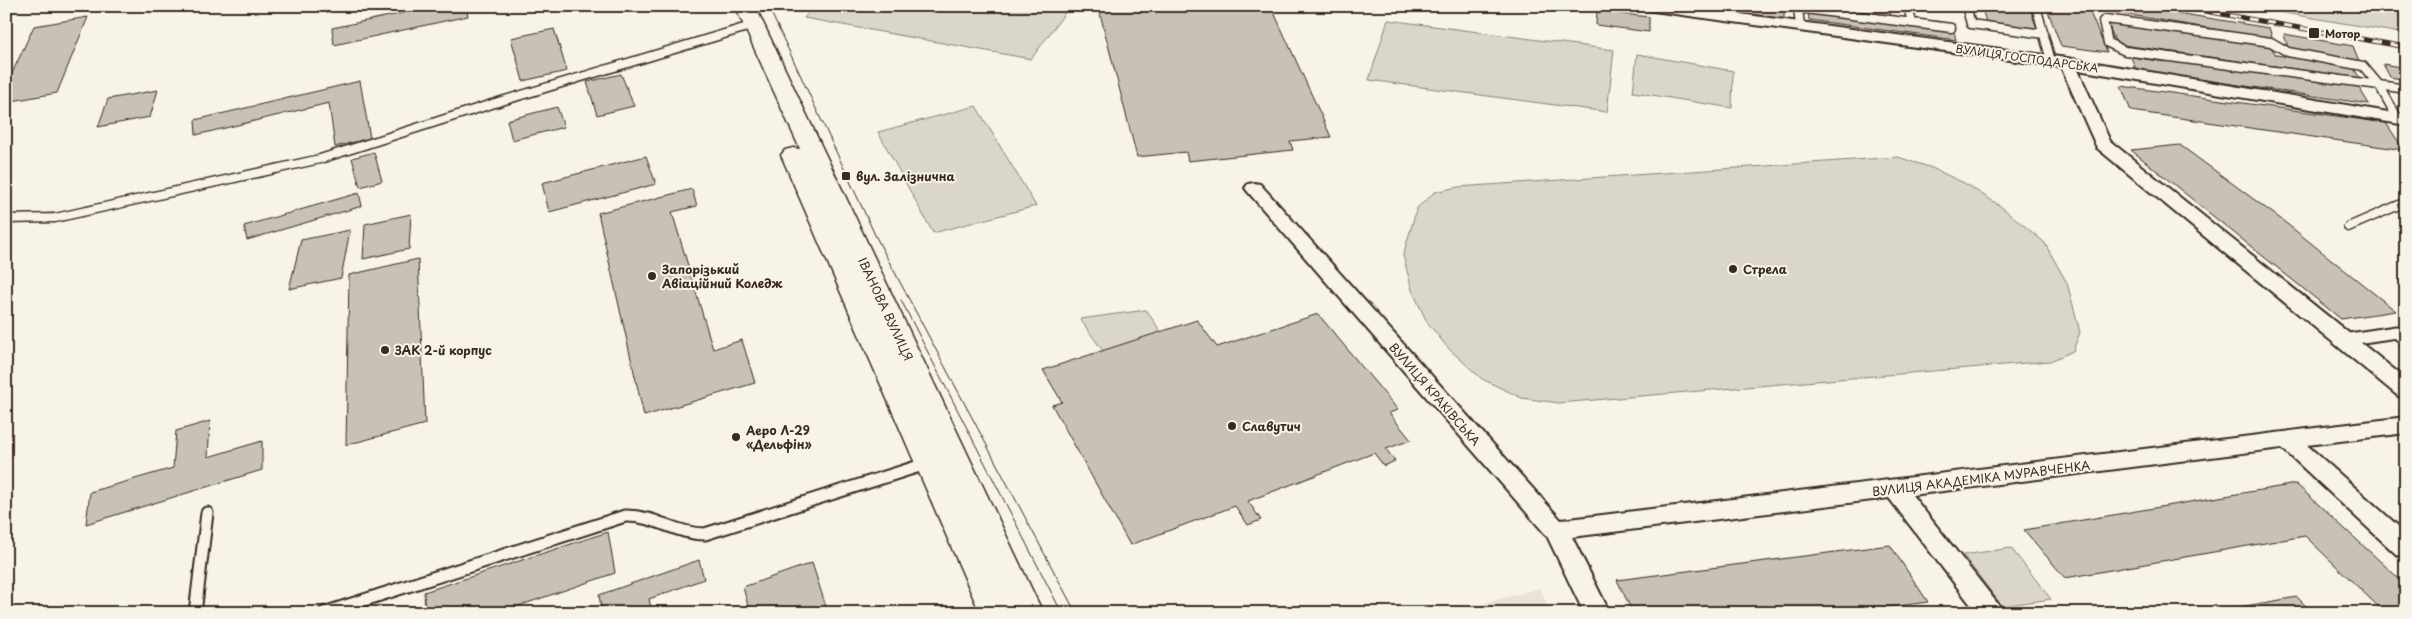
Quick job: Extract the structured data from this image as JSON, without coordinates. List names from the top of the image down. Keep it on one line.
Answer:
{"streets":{"main road":["ІВАНОВА ВУЛИЦЯ"],"street":["ВУЛИЦЯ ГОСПОДАРСЬКА","ВУЛИЦЯ КРАКІВСЬКА","ВУЛИЦЯ АКАДЕМІКА МУРАВЧЕНКА"]},"crossings":[["ВУЛИЦЯ КРАКІВСЬКА","ВУЛИЦЯ АКАДЕМІКА МУРАВЧЕНКА"]],"places":{"transit":["Мотор","вул. Залізнична"],"other":["Стрела","Запорізький Авіаційний Коледж","ЗАК 2-й корпус","Славутич","Аеро Л-29 «Дельфін»"]}}
